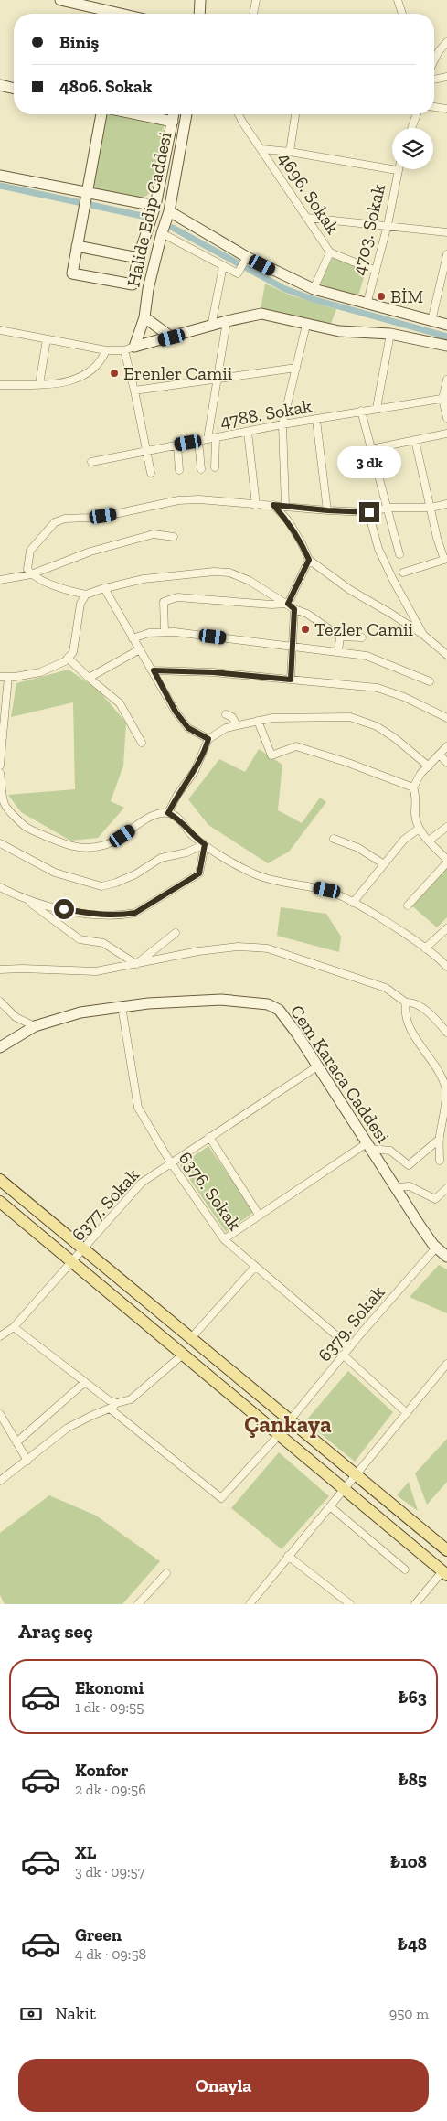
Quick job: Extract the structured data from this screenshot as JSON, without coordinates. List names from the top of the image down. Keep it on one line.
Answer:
{"streets":{"street":["4696. Sokak","Halide Edip Caddesi","4703. Sokak","4788. Sokak","Cem Karaca Caddesi","6376. Sokak","6377. Sokak","6379. Sokak"]},"crossings":[["4696. Sokak","4703. Sokak"],["Cem Karaca Caddesi","6376. Sokak"],["Cem Karaca Caddesi","6377. Sokak"],["Cem Karaca Caddesi","6379. Sokak"],["6376. Sokak","6377. Sokak"],["6376. Sokak","6379. Sokak"]],"districts":["Çankaya"],"places":["BİM","Erenler Camii","Tezler Camii"],"page":{"banner":["Biniş","4806. Sokak"],"bubble":"3 dk","heading":"Araç seç","list":[{"name":"Ekonomi","note":"1 dk · 09:55","value":"₺63"},{"name":"Konfor","note":"2 dk · 09:56","value":"₺85"},{"name":"XL","note":"3 dk · 09:57","value":"₺108"},{"name":"Green","note":"4 dk · 09:58","value":"₺48"}],"pay":["Nakit","950 m"],"buttons":"Onayla"}}
